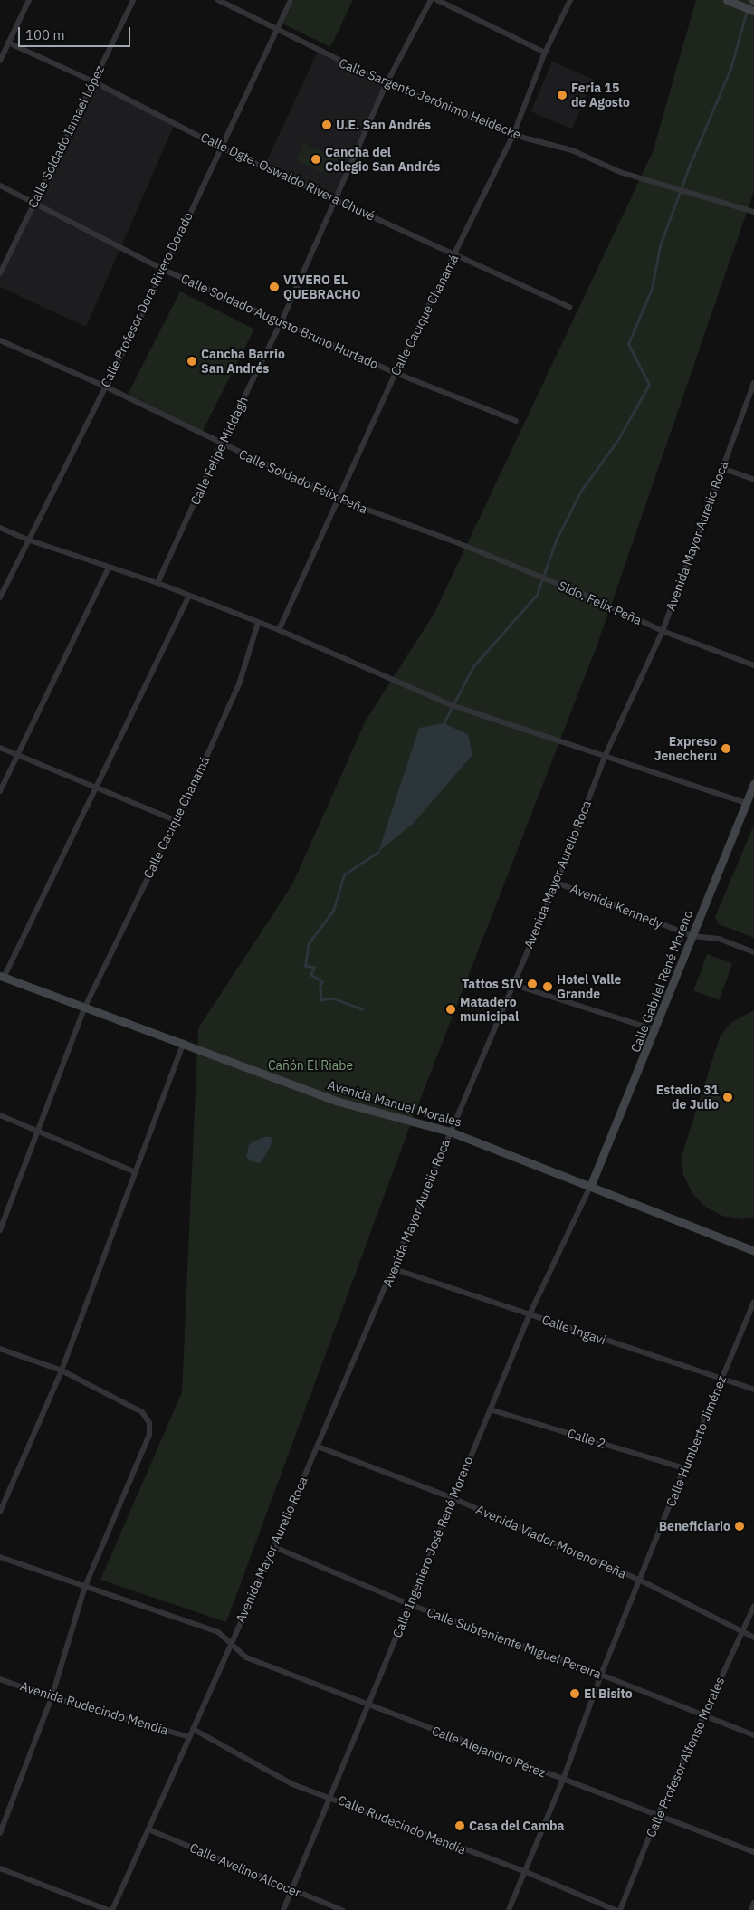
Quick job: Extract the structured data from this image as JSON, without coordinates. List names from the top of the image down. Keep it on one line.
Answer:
{"streets":{"street":["Calle Sargento Jerónimo Heidecke","Calle Soldado Ismael López","Calle Dgte. Oswaldo Rivera Chuvé","Calle Profesor Dora Rivero Dorado","Calle Cacique Chanamá","Calle Soldado Augusto Bruno Hurtado","Calle Felipe Middagh","Calle Soldado Félix Peña","Avenida Mayor Aurelio Roca","Sldo. Felix Peña","Avenida Kennedy","Calle Gabriel René Moreno","Avenida Manuel Morales","Calle Ingavi","Calle 2","Calle Humberto Jiménez","Avenida Viador Moreno Peña","Calle Ingeniero José René Moreno","Calle Subteniente Miguel Pereira","Avenida Rudecindo Mendía","Calle Alejandro Pérez","Calle Profesor Alfonso Morales","Calle Rudecindo Mendía","Calle Avelino Alcocer"]},"crossings":[["Calle Sargento Jerónimo Heidecke","Calle Profesor Dora Rivero Dorado"],["Calle Sargento Jerónimo Heidecke","Calle Cacique Chanamá"],["Calle Sargento Jerónimo Heidecke","Calle Felipe Middagh"],["Calle Soldado Ismael López","Calle Dgte. Oswaldo Rivera Chuvé"],["Calle Soldado Ismael López","Calle Soldado Augusto Bruno Hurtado"],["Calle Dgte. Oswaldo Rivera Chuvé","Calle Profesor Dora Rivero Dorado"],["Calle Dgte. Oswaldo Rivera Chuvé","Calle Cacique Chanamá"],["Calle Dgte. Oswaldo Rivera Chuvé","Calle Felipe Middagh"],["Calle Profesor Dora Rivero Dorado","Calle Soldado Augusto Bruno Hurtado"],["Calle Profesor Dora Rivero Dorado","Calle Soldado Félix Peña"],["Calle Cacique Chanamá","Calle Soldado Augusto Bruno Hurtado"],["Calle Cacique Chanamá","Calle Soldado Félix Peña"],["Calle Cacique Chanamá","Avenida Manuel Morales"],["Calle Soldado Augusto Bruno Hurtado","Calle Felipe Middagh"],["Calle Felipe Middagh","Calle Soldado Félix Peña"],["Calle Soldado Félix Peña","Sldo. Felix Peña"],["Avenida Mayor Aurelio Roca","Sldo. Felix Peña"],["Avenida Mayor Aurelio Roca","Avenida Kennedy"],["Avenida Mayor Aurelio Roca","Avenida Manuel Morales"],["Avenida Mayor Aurelio Roca","Calle Ingavi"],["Avenida Mayor Aurelio Roca","Avenida Viador Moreno Peña"],["Avenida Mayor Aurelio Roca","Calle Subteniente Miguel Pereira"],["Avenida Mayor Aurelio Roca","Avenida Rudecindo Mendía"],["Avenida Mayor Aurelio Roca","Calle Alejandro Pérez"],["Avenida Mayor Aurelio Roca","Calle Rudecindo Mendía"],["Avenida Mayor Aurelio Roca","Calle Avelino Alcocer"],["Avenida Kennedy","Calle Gabriel René Moreno"],["Calle Gabriel René Moreno","Avenida Manuel Morales"],["Calle Gabriel René Moreno","Calle Ingeniero José René Moreno"],["Avenida Manuel Morales","Calle Ingeniero José René Moreno"],["Calle Ingavi","Calle Humberto Jiménez"],["Calle Ingavi","Calle Ingeniero José René Moreno"],["Calle 2","Calle Humberto Jiménez"],["Calle 2","Calle Ingeniero José René Moreno"],["Calle Humberto Jiménez","Avenida Viador Moreno Peña"],["Calle Humberto Jiménez","Calle Subteniente Miguel Pereira"],["Calle Humberto Jiménez","Calle Alejandro Pérez"],["Calle Humberto Jiménez","Calle Rudecindo Mendía"],["Avenida Viador Moreno Peña","Calle Ingeniero José René Moreno"],["Avenida Viador Moreno Peña","Calle Profesor Alfonso Morales"],["Calle Ingeniero José René Moreno","Calle Subteniente Miguel Pereira"],["Calle Ingeniero José René Moreno","Calle Alejandro Pérez"],["Calle Ingeniero José René Moreno","Calle Rudecindo Mendía"],["Calle Ingeniero José René Moreno","Calle Avelino Alcocer"],["Calle Subteniente Miguel Pereira","Calle Profesor Alfonso Morales"],["Calle Alejandro Pérez","Calle Profesor Alfonso Morales"]],"parks":["Cañón El Riabe"],"places":["Feria 15 de Agosto","U.E. San Andrés","Cancha del Colegio San Andrés","VIVERO EL QUEBRACHO","Cancha Barrio San Andrés","Expreso Jenecheru","Tattos SIV","Hotel Valle Grande","Matadero municipal","Estadio 31 de Julio","Beneficiario","El Bisito","Casa del Camba"],"scale_bar":"100 m"}
